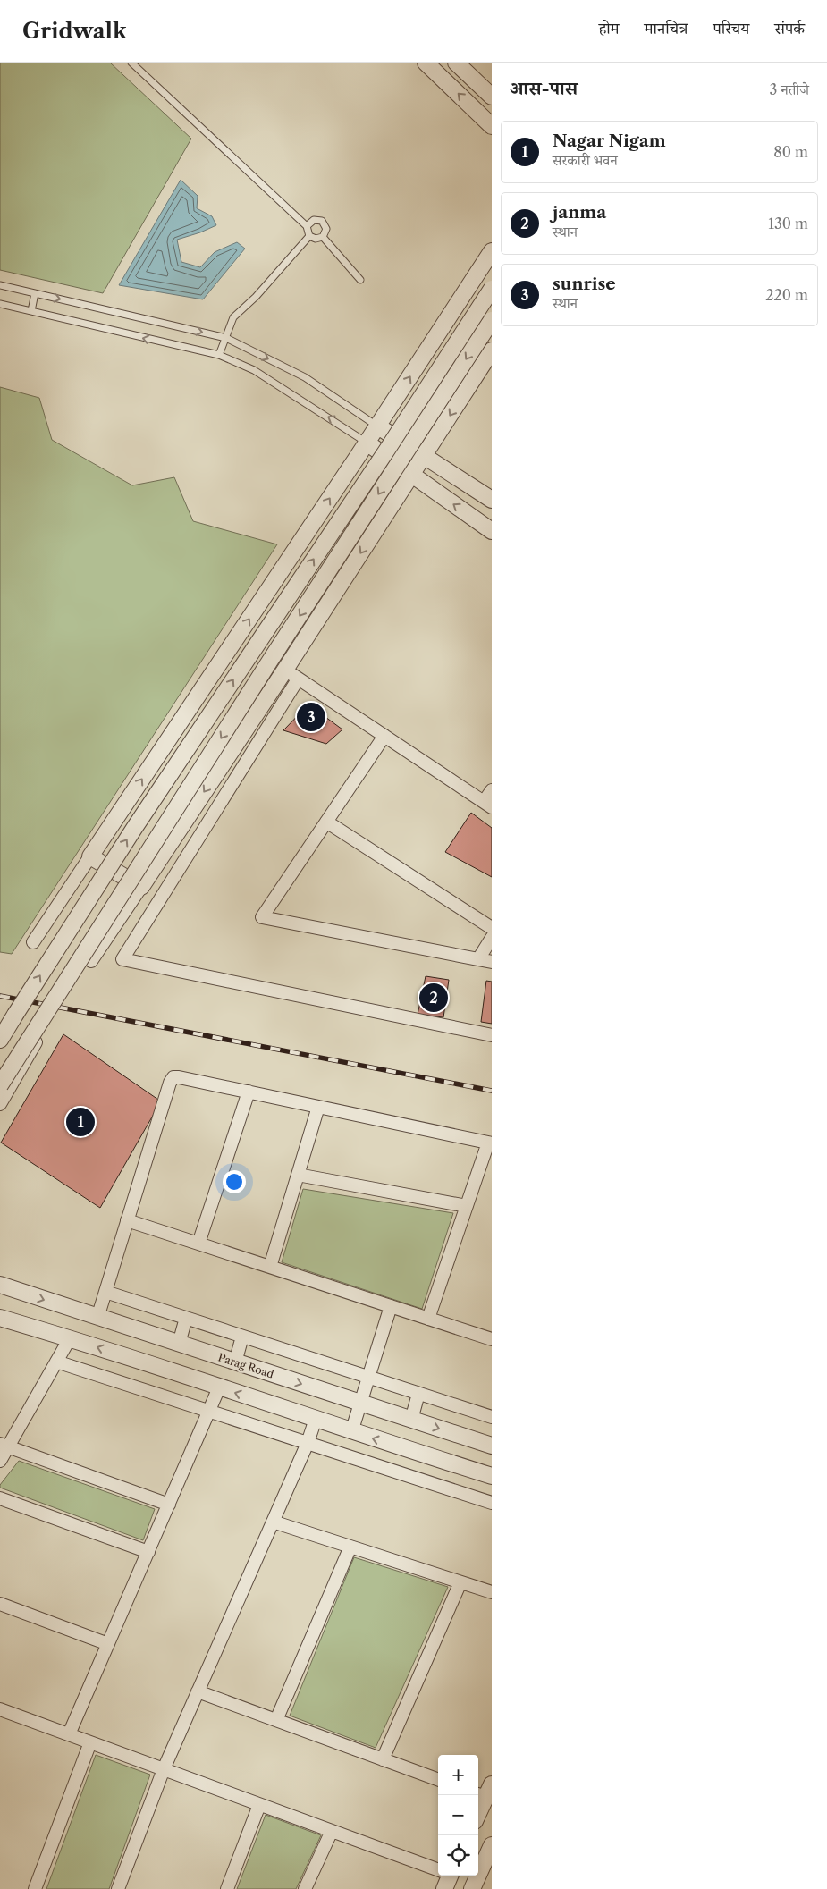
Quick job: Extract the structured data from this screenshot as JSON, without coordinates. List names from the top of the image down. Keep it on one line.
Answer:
{"streets":{"street":["Parag Road"]},"page":{"header":"Gridwalk","nav":["होम","मानचित्र","परिचय","संपर्क"],"heading":["आस-पास","3 नतीजे"],"list":[{"mark":"1","name":"Nagar Nigam","note":"सरकारी भवन","value":"80 m"},{"mark":"2","name":"janma","note":"स्थान","value":"130 m"},{"mark":"3","name":"sunrise","note":"स्थान","value":"220 m"}],"pins":["3","2","1"],"map_buttons":["+","−"]}}
